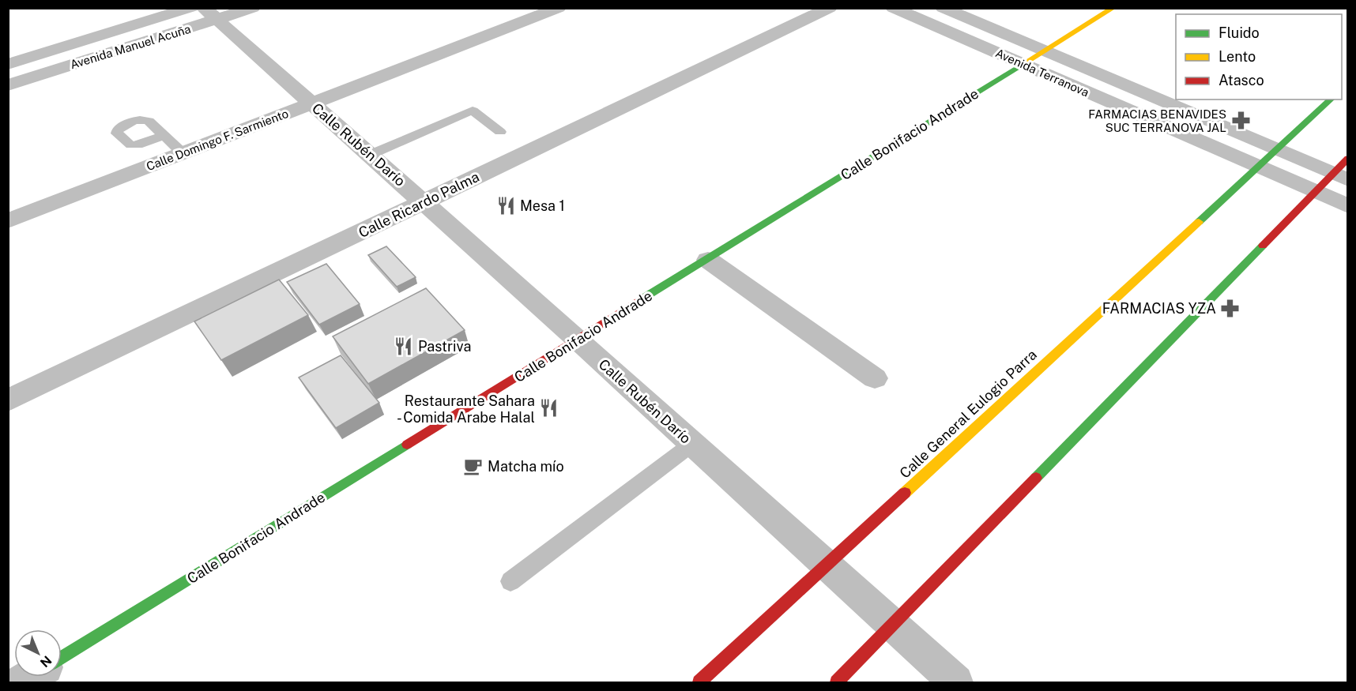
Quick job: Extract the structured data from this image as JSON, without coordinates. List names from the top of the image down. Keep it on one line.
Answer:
{"streets":{"street":["Avenida Manuel Acuña","Avenida Terranova","Calle Bonifacio Andrade","Calle Domingo F. Sarmiento","Calle Rubén Darío","Calle Ricardo Palma","Calle General Eulogio Parra"]},"crossings":[["Avenida Manuel Acuña","Calle Rubén Darío"],["Avenida Terranova","Calle Bonifacio Andrade"],["Avenida Terranova","Calle General Eulogio Parra"],["Calle Bonifacio Andrade","Calle Rubén Darío"],["Calle Domingo F. Sarmiento","Calle Rubén Darío"],["Calle Rubén Darío","Calle Ricardo Palma"],["Calle Rubén Darío","Calle General Eulogio Parra"]],"places":{"pharmacy":["FARMACIAS BENAVIDES SUC TERRANOVA JAL","FARMACIAS YZA"],"restaurant":["Mesa 1","Pastriva","Restaurante Sahara - Comida Arabe Halal"],"cafe":["Matcha mío"]},"legend":["Fluido","Lento","Atasco"],"north":"bottom right"}
